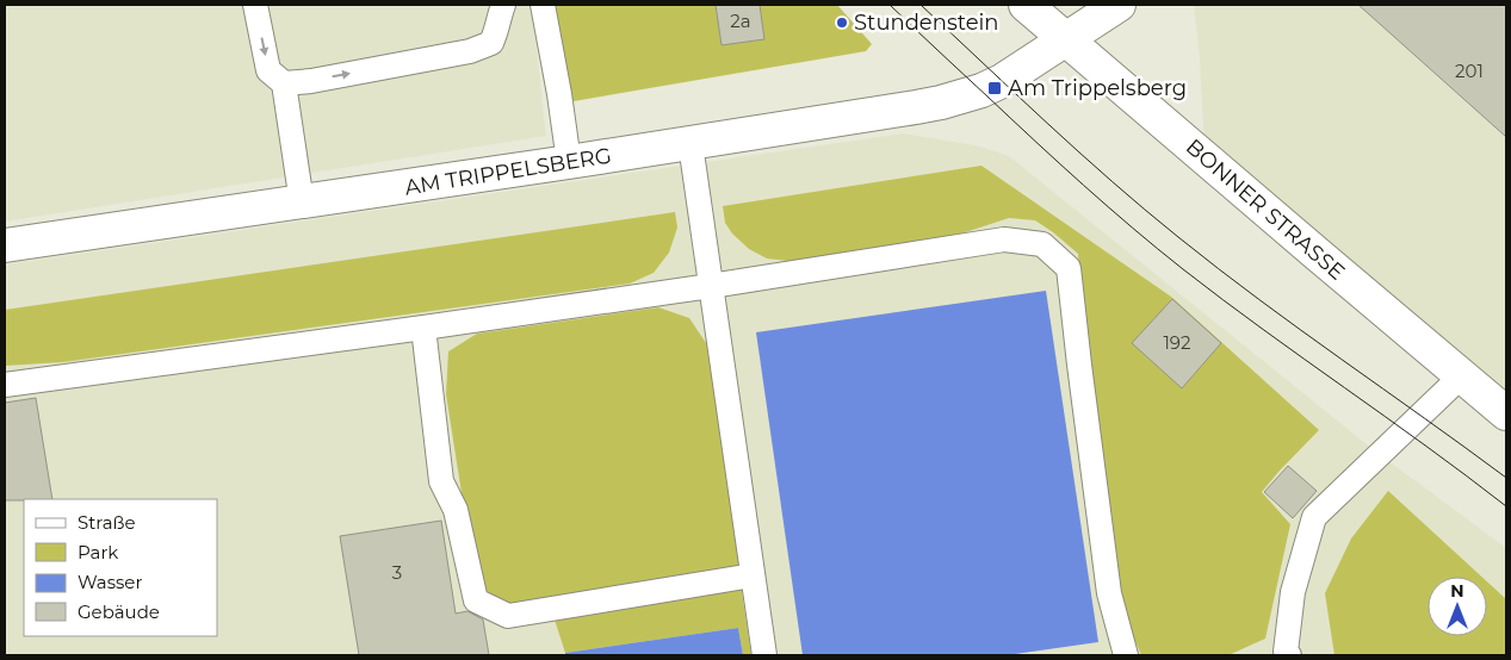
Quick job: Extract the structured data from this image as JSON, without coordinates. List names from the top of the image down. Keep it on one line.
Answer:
{"streets":{"street":["AM TRIPPELSBERG","BONNER STRASSE"]},"crossings":[["AM TRIPPELSBERG","BONNER STRASSE"]],"places":{"other":["Stundenstein"],"transit":["Am Trippelsberg"]},"house_numbers":["2a","201","192","3"],"legend":["Straße","Park","Wasser","Gebäude"],"north":"top"}
